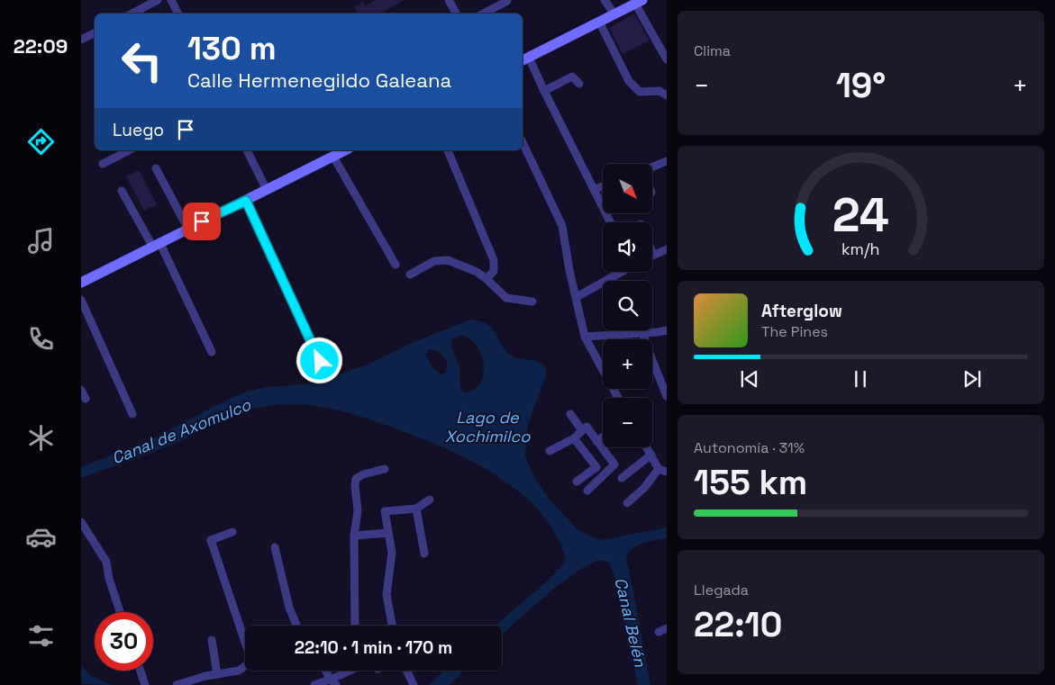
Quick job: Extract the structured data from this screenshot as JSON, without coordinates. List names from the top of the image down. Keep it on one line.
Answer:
{"water":["Lago de Xochimilco","Canal de Axomulco","Canal Belén"],"north":"bottom right","page":{"tabs":"22:09","tile":["Clima",["Autonomía · 31%","155 km"],["Llegada","22:10"]],"turn":["130 m","Calle Hermenegildo Galeana"],"heat":["−","19°","+"],"then":"Luego","map_buttons":["+","−"],"song":["Afterglow","The Pines"],"limit":"30","trip":"22:10 · 1 min · 170 m","gauge":["24","km/h"]}}
